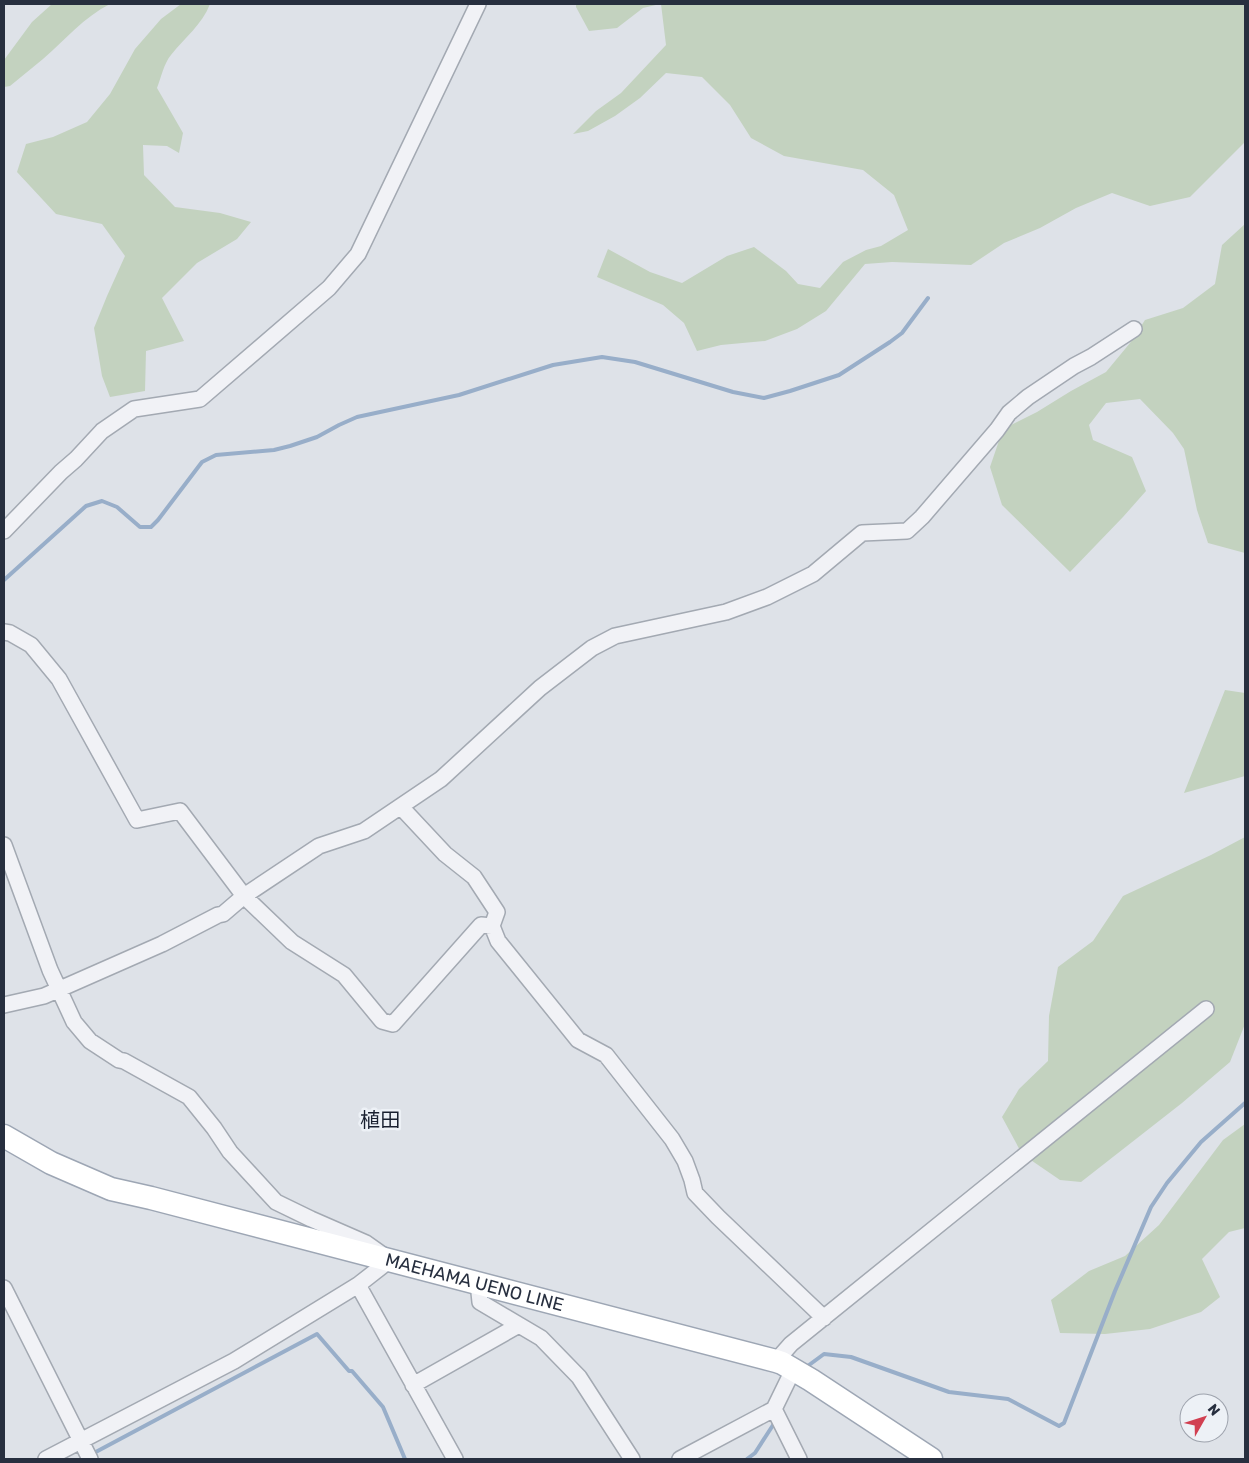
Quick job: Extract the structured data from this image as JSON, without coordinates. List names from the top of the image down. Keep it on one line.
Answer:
{"streets":{"main road":["MAEHAMA UENO LINE"]},"districts":["植田"],"north":"top right"}
